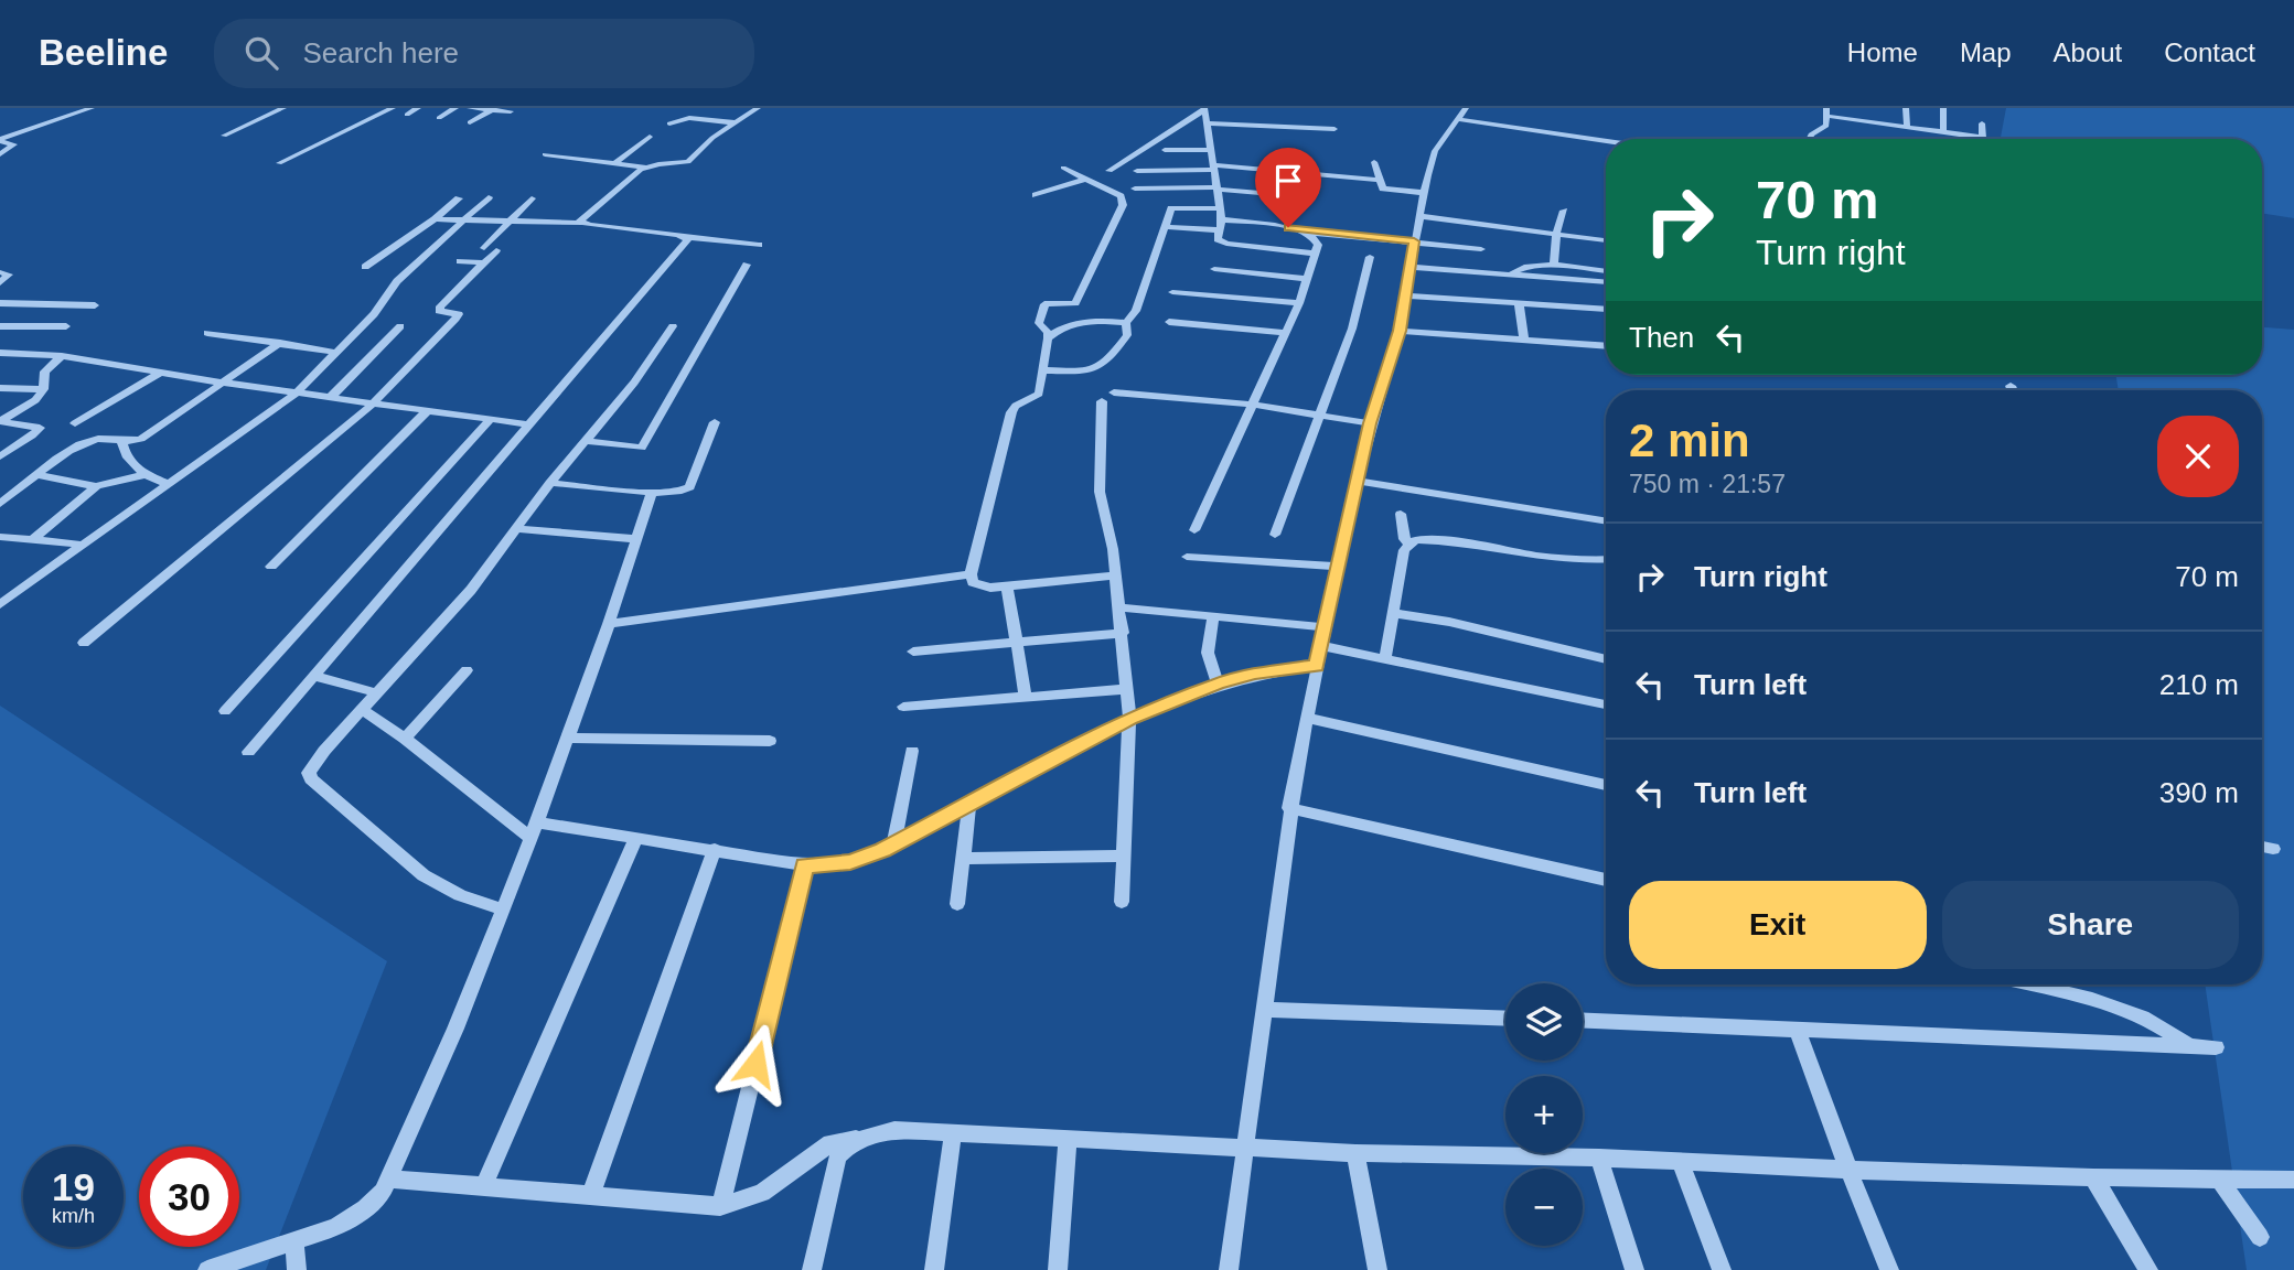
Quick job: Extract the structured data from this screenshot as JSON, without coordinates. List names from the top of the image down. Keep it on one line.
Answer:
{"page":{"header":"Beeline","search":"Search here","nav":["Home","Map","About","Contact"],"turn":["70 m","Turn right"],"then":"Then","heading":["2 min","750 m · 21:57"],"list":[{"name":"Turn right","value":"70 m"},{"name":"Turn left","value":"210 m"},{"name":"Turn left","value":"390 m"}],"buttons":["Exit","Share"],"map_buttons":["+","−"],"speed":"19 km/h","limit":"30"}}
